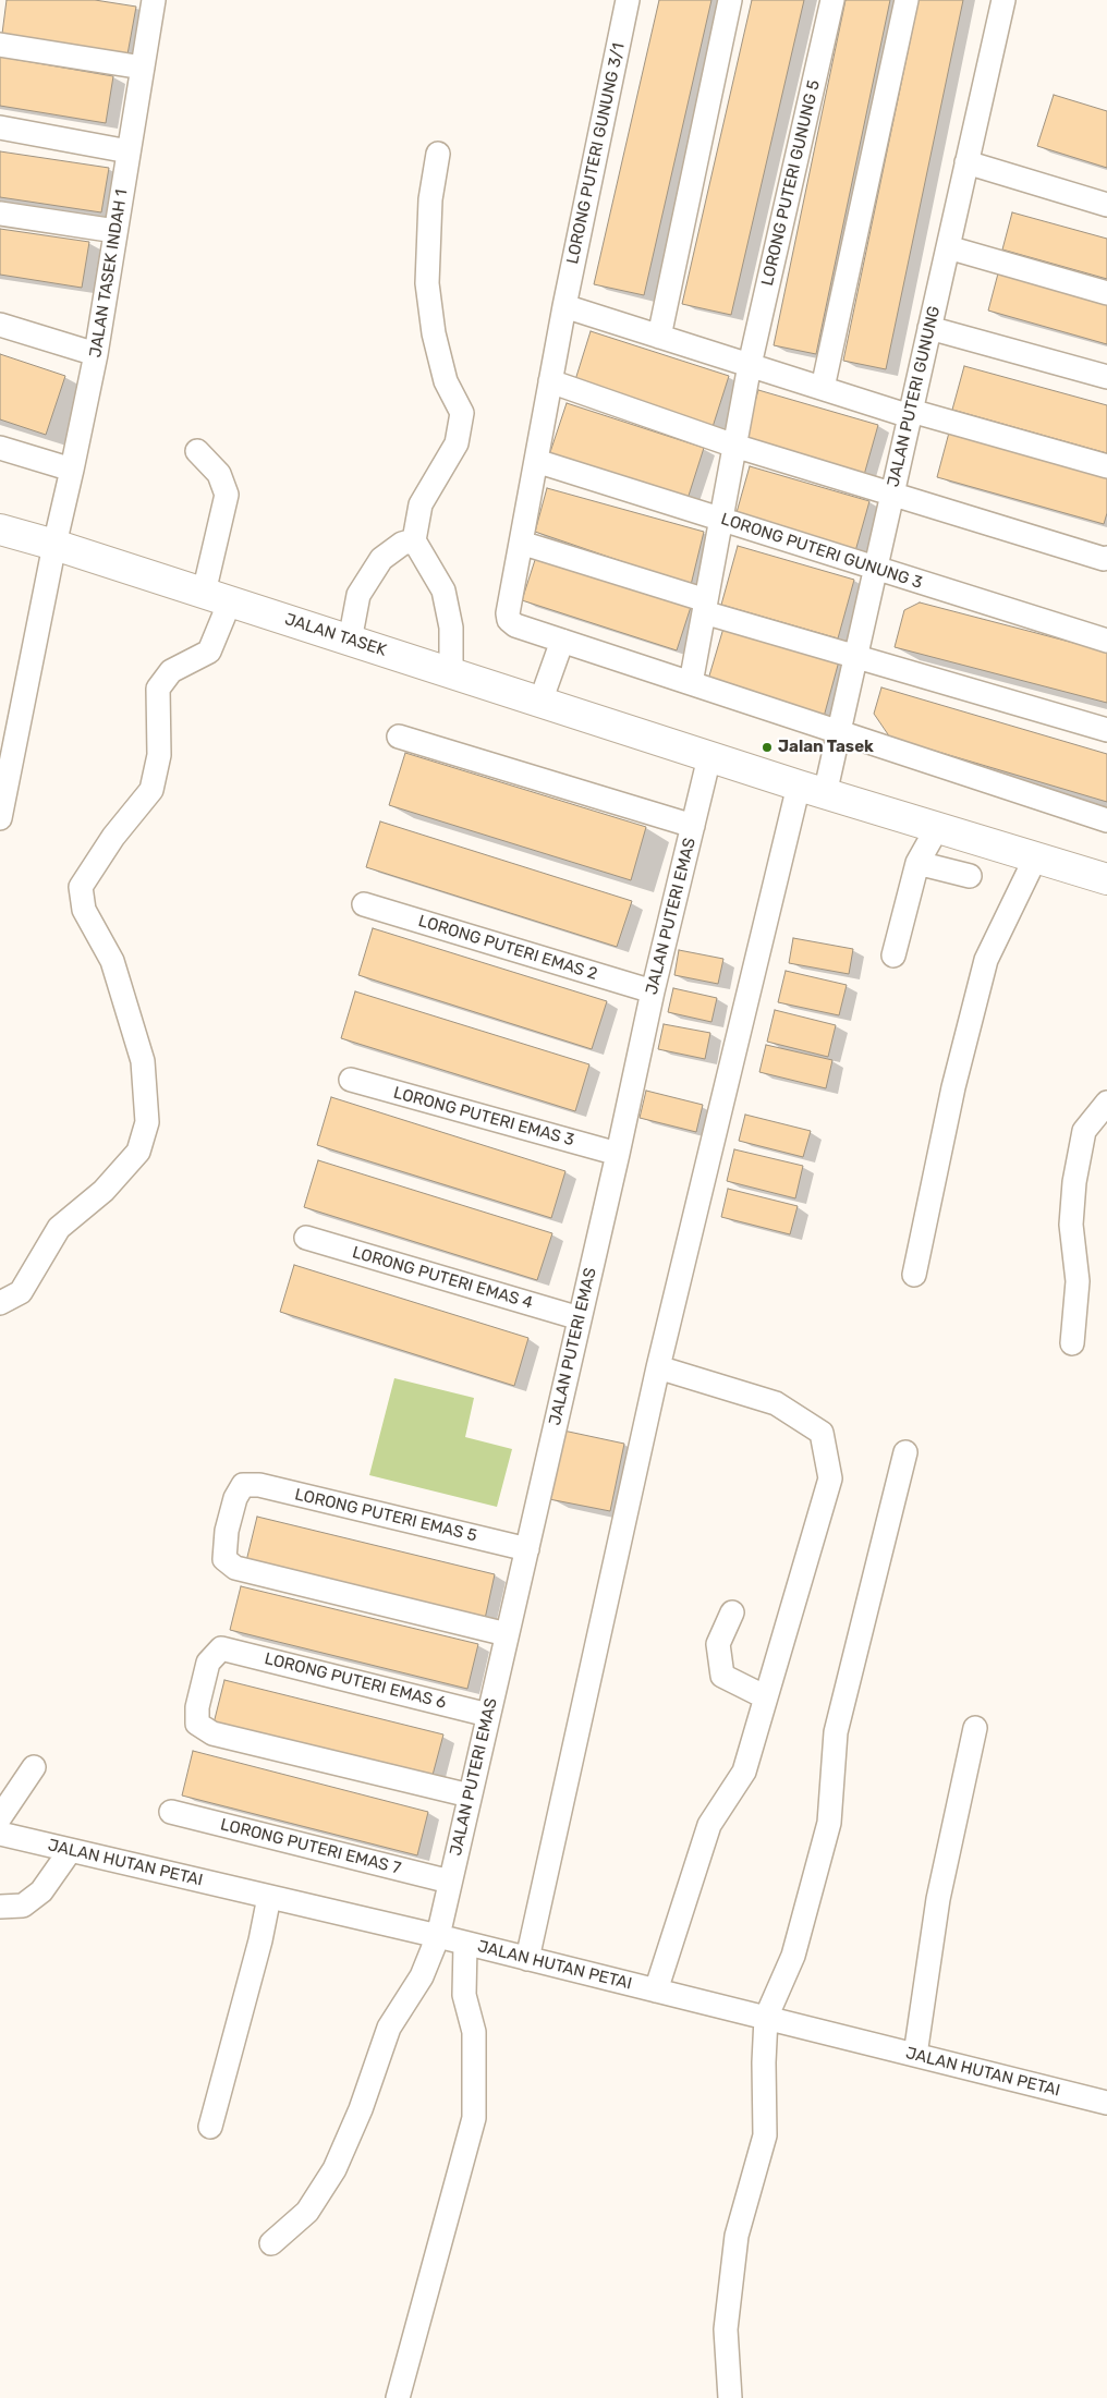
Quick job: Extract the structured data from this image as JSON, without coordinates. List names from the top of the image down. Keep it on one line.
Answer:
{"streets":{"main road":["JALAN TASEK"],"street":["LORONG PUTERI GUNUNG 3/1","LORONG PUTERI GUNUNG 5","JALAN TASEK INDAH 1","JALAN PUTERI GUNUNG","LORONG PUTERI GUNUNG 3","JALAN PUTERI EMAS","LORONG PUTERI EMAS 2","LORONG PUTERI EMAS 3","LORONG PUTERI EMAS 4","LORONG PUTERI EMAS 5","LORONG PUTERI EMAS 6","LORONG PUTERI EMAS 7","JALAN HUTAN PETAI"]},"crossings":[["LORONG PUTERI GUNUNG 3/1","LORONG PUTERI GUNUNG 3"],["LORONG PUTERI GUNUNG 5","LORONG PUTERI GUNUNG 3"],["JALAN TASEK INDAH 1","JALAN TASEK"],["JALAN PUTERI GUNUNG","LORONG PUTERI GUNUNG 3"],["JALAN PUTERI GUNUNG","JALAN TASEK"],["JALAN PUTERI GUNUNG","JALAN HUTAN PETAI"],["JALAN TASEK","JALAN PUTERI EMAS"],["JALAN PUTERI EMAS","LORONG PUTERI EMAS 2"],["JALAN PUTERI EMAS","LORONG PUTERI EMAS 3"],["JALAN PUTERI EMAS","LORONG PUTERI EMAS 4"],["JALAN PUTERI EMAS","LORONG PUTERI EMAS 5"],["JALAN PUTERI EMAS","LORONG PUTERI EMAS 6"],["JALAN PUTERI EMAS","LORONG PUTERI EMAS 7"],["JALAN PUTERI EMAS","JALAN HUTAN PETAI"]],"places":["Jalan Tasek"]}
